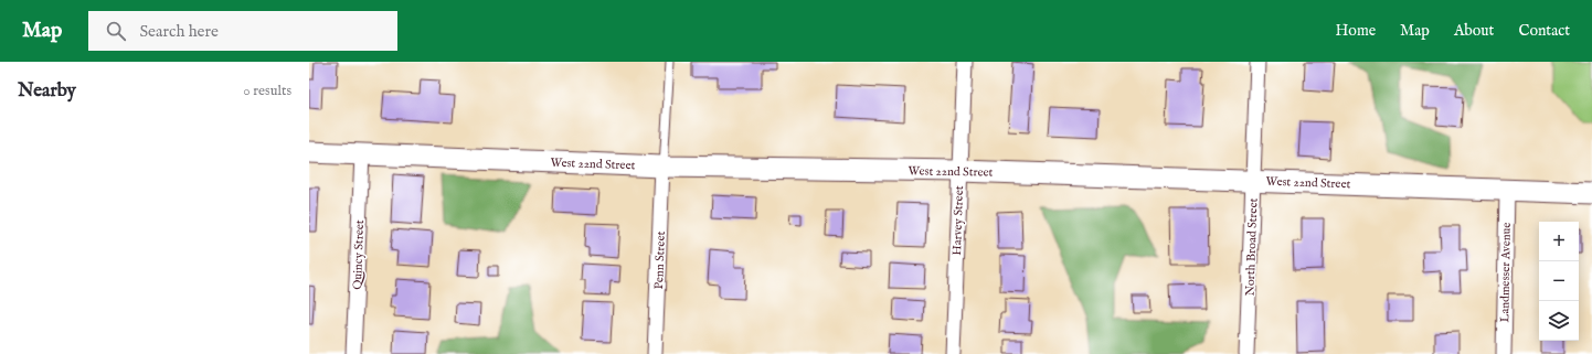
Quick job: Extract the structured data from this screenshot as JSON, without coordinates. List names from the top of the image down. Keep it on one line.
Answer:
{"streets":{"street":["West 22nd Street","Harvey Street","North Broad Street","Quincy Street","Penn Street","Landmesser Avenue"]},"crossings":[["West 22nd Street","Harvey Street"],["West 22nd Street","North Broad Street"],["West 22nd Street","Quincy Street"],["West 22nd Street","Penn Street"],["West 22nd Street","Landmesser Avenue"]],"page":{"header":"Map","search":"Search here","nav":["Home","Map","About","Contact"],"heading":["Nearby","0 results"],"map_buttons":["+","−"]}}
